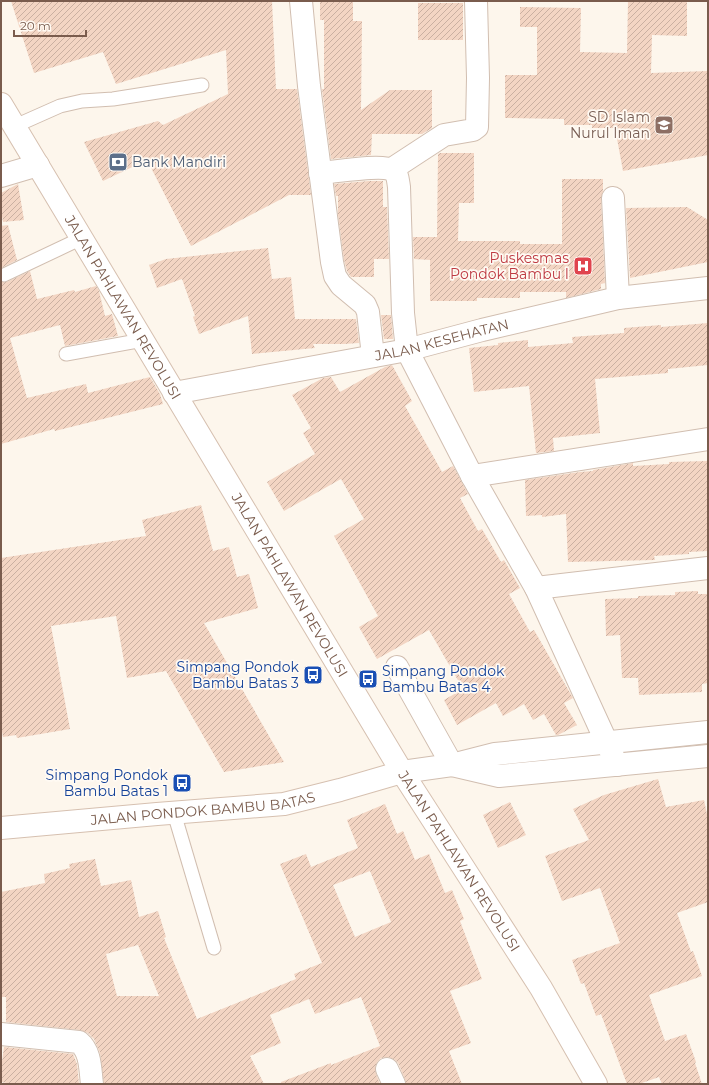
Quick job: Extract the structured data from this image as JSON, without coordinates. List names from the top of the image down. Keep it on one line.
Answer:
{"streets":{"street":["JALAN PAHLAWAN REVOLUSI","JALAN KESEHATAN","JALAN PONDOK BAMBU BATAS"]},"crossings":[["JALAN PAHLAWAN REVOLUSI","JALAN KESEHATAN"],["JALAN PAHLAWAN REVOLUSI","JALAN PONDOK BAMBU BATAS"]],"places":{"school or university":["SD Islam Nurul Iman"],"bank":["Bank Mandiri"],"hospital":["Puskesmas Pondok Bambu I"],"bus stop":["Simpang Pondok Bambu Batas 3","Simpang Pondok Bambu Batas 4","Simpang Pondok Bambu Batas 1"]},"scale_bar":"20 m"}
